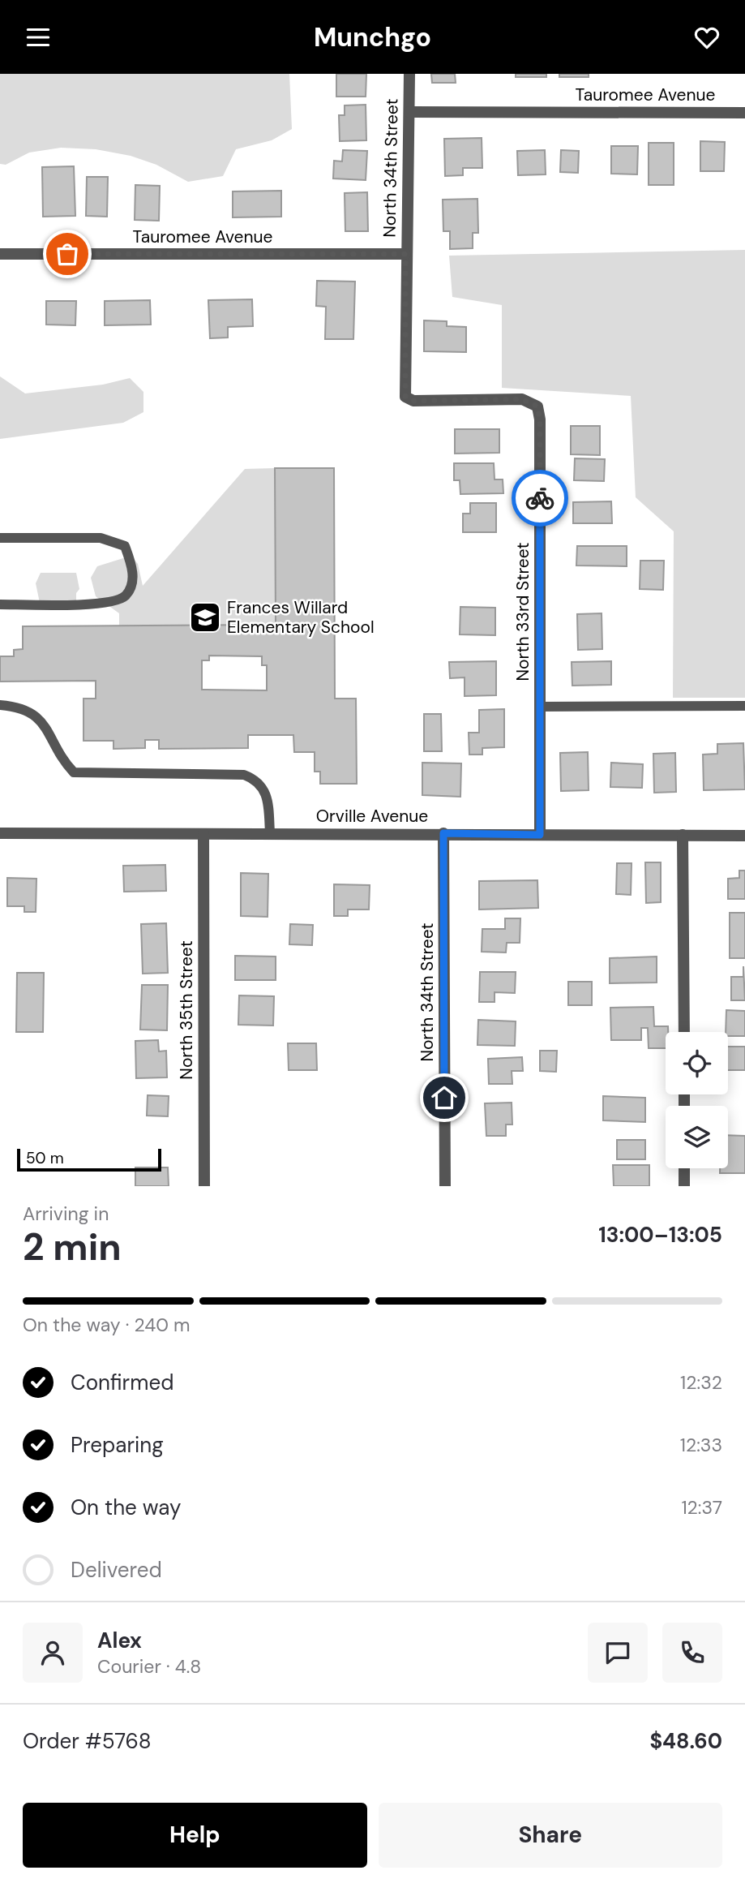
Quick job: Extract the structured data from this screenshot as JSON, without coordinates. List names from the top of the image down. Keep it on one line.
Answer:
{"streets":{"street":["Tauromee Avenue","North 34th Street","North 33rd Street","Orville Avenue","North 35th Street"]},"crossings":[["Tauromee Avenue","North 34th Street"],["North 34th Street","North 33rd Street"],["North 34th Street","Orville Avenue"],["North 33rd Street","Orville Avenue"],["Orville Avenue","North 35th Street"]],"places":{"school or university":["Frances Willard Elementary School"]},"scale_bar":"50 m","page":{"header":"Munchgo","scale":"50 m","heading":["2 min","Arriving in","13:00–13:05"],"panel":["Alex","Courier · 4.8","Order #5768","$48.60"],"bar":"On the way · 240 m","list":[["Confirmed","12:32"],["Preparing","12:33"],["On the way","12:37"],"Delivered"],"buttons":["Help","Share"]}}
